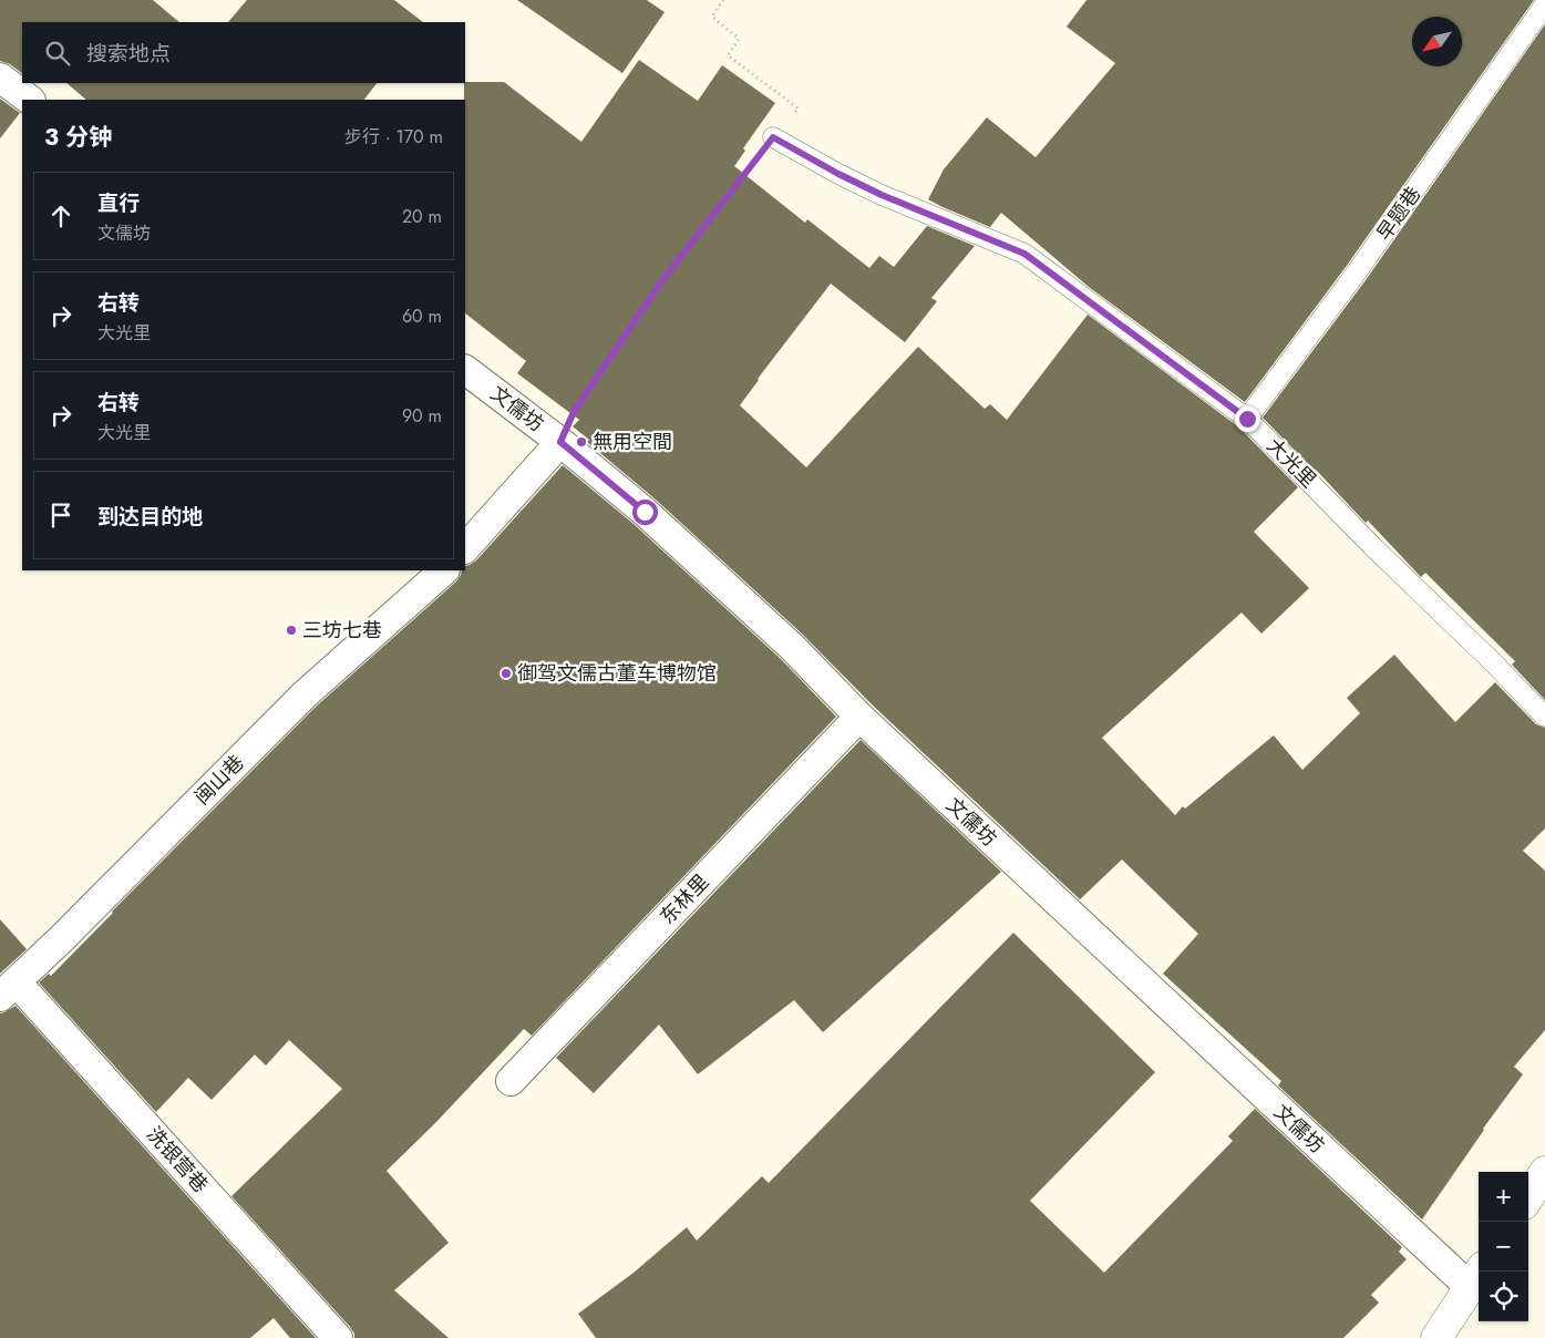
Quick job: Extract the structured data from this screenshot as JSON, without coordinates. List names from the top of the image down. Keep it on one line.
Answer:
{"streets":{"street":["文儒坊","闽山巷","东林里","洗银营巷"],"lane":["早题巷","大光里"]},"crossings":[["早题巷","大光里"],["文儒坊","东林里"],["闽山巷","洗银营巷"]],"places":["無用空間","三坊七巷","御驾文儒古董车博物馆"],"north":"bottom left","page":{"search":"搜索地点","heading":["3 分钟","步行 · 170 m"],"list":[["直行","文儒坊","20 m"],["右转","大光里","60 m"],["右转","大光里","90 m"],"到达目的地"],"map_buttons":["+","−"]}}
